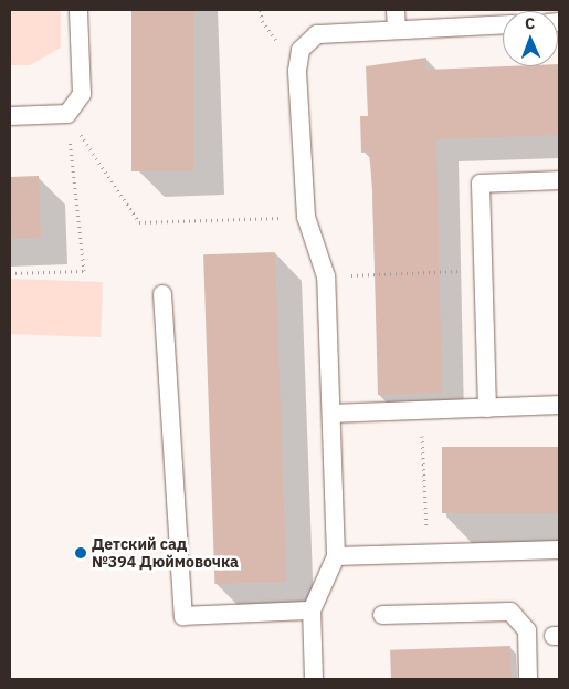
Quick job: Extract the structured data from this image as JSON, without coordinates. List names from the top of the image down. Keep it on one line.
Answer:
{"places":["Детский сад №394 Дюймовочка"],"north":"top"}
